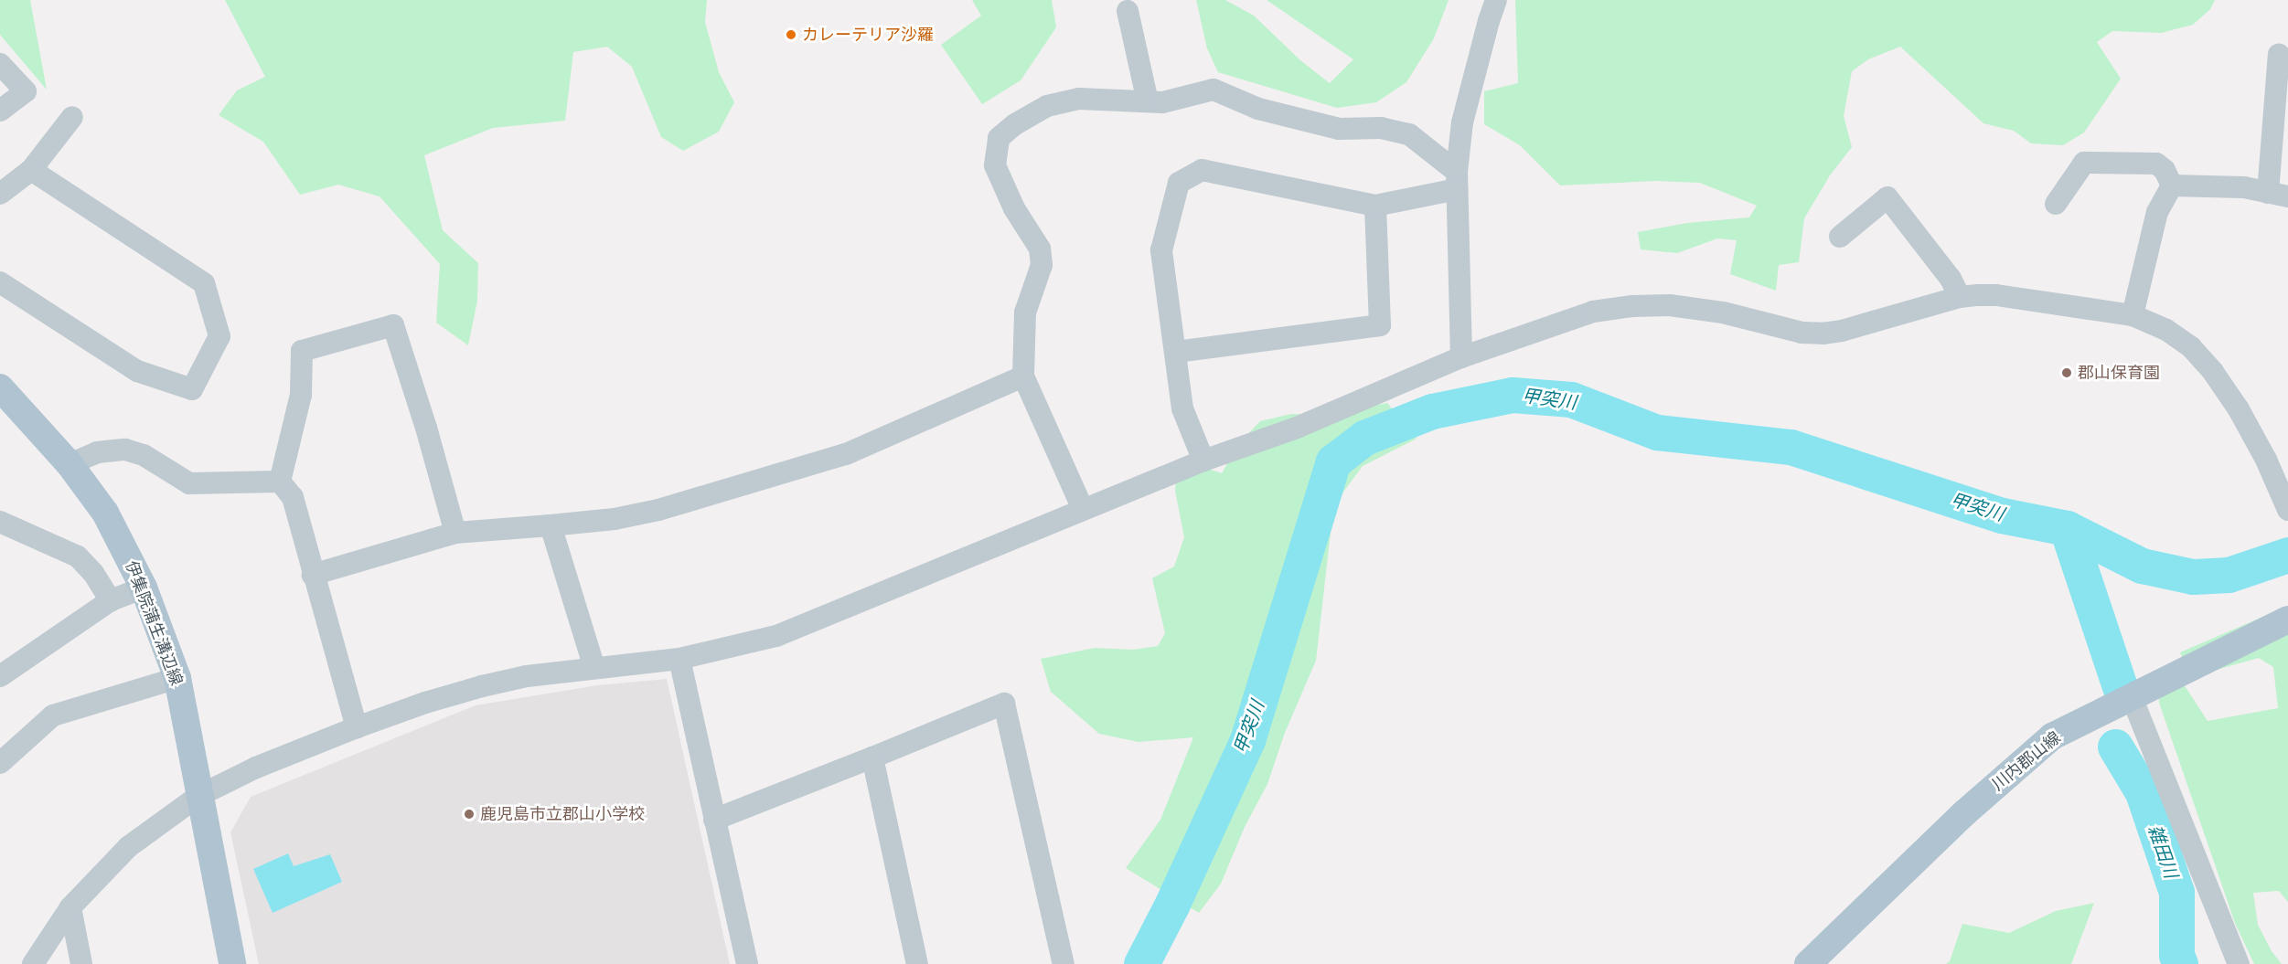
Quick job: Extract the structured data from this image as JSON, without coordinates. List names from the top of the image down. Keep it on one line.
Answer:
{"streets":{"main road":["伊集院蒲生溝辺線","川内郡山線"]},"water":["甲突川","雑田川"],"places":["カレーテリア沙羅","郡山保育園","鹿児島市立郡山小学校"]}
